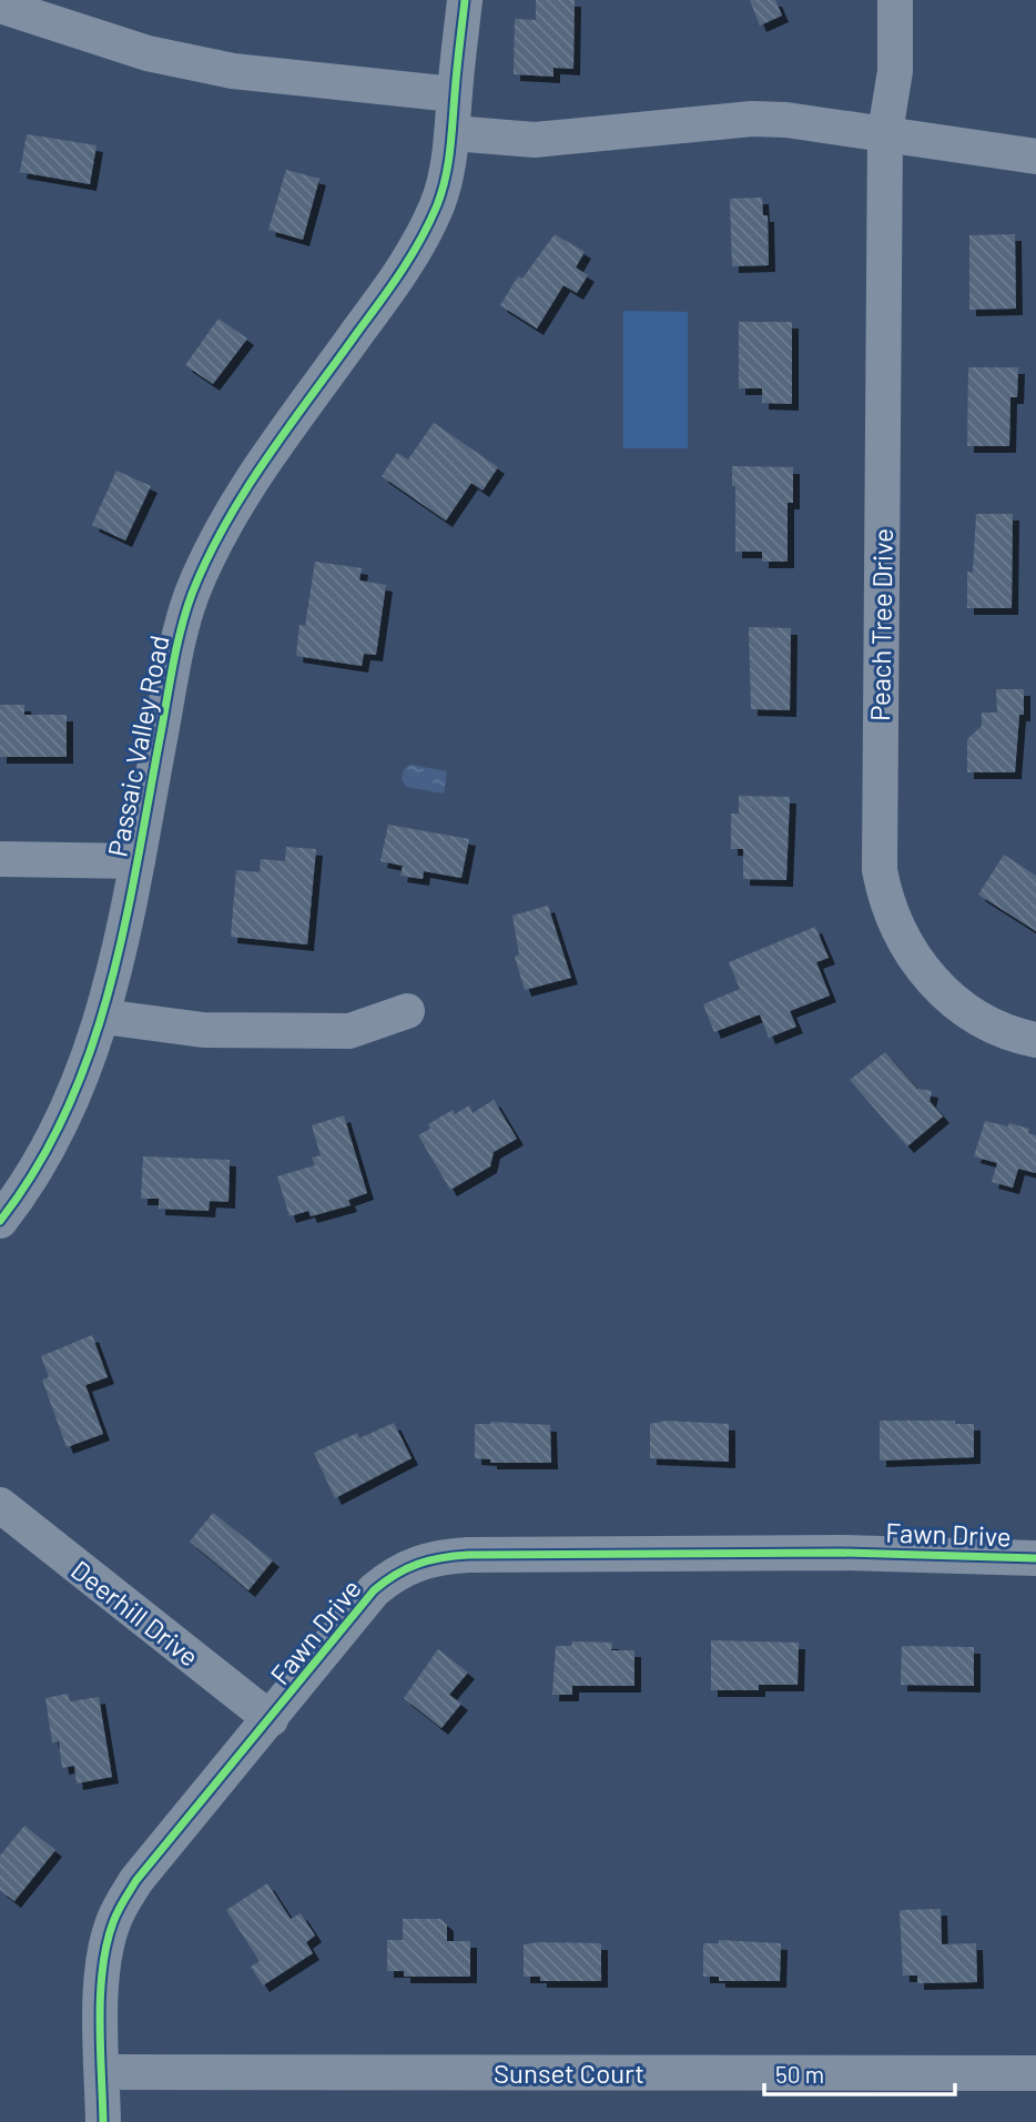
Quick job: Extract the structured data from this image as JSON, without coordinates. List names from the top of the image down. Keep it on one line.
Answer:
{"streets":{"street":["Peach Tree Drive","Passaic Valley Road","Fawn Drive","Deerhill Drive","Sunset Court"]},"crossings":[["Fawn Drive","Deerhill Drive"],["Fawn Drive","Sunset Court"]],"scale_bar":"50 m"}
